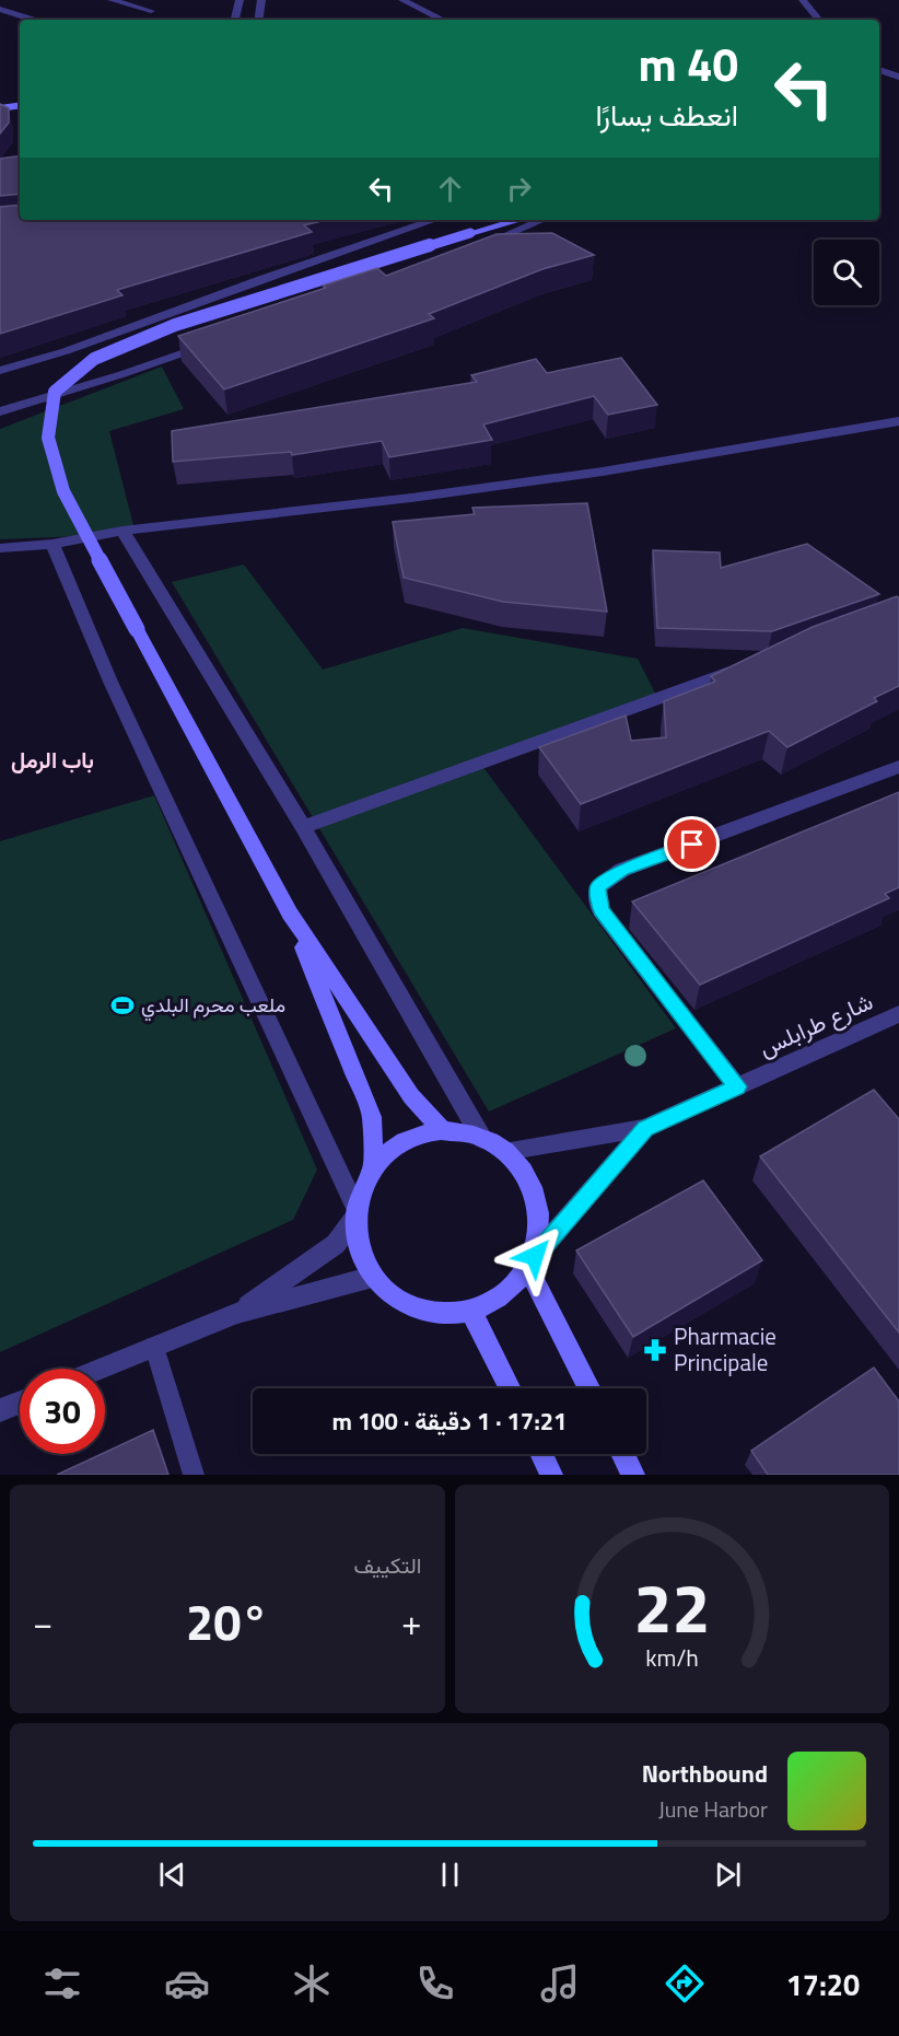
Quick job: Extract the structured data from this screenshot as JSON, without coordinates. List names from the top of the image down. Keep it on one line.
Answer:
{"streets":{"street":["شارع طرابلس"]},"districts":["باب الرمل"],"places":{"sports":["ملعب محرم البلدي"],"pharmacy":["Pharmacie Principale"]},"page":{"turn":["40 m","انعطف يسارًا"],"limit":"30","trip":"17:21 · 1 دقيقة · 100 m","tile":"التكييف","heat":["−","20°","+"],"song":["Northbound","June Harbor"],"tabs":"17:20","gauge":["22","km/h"]}}
